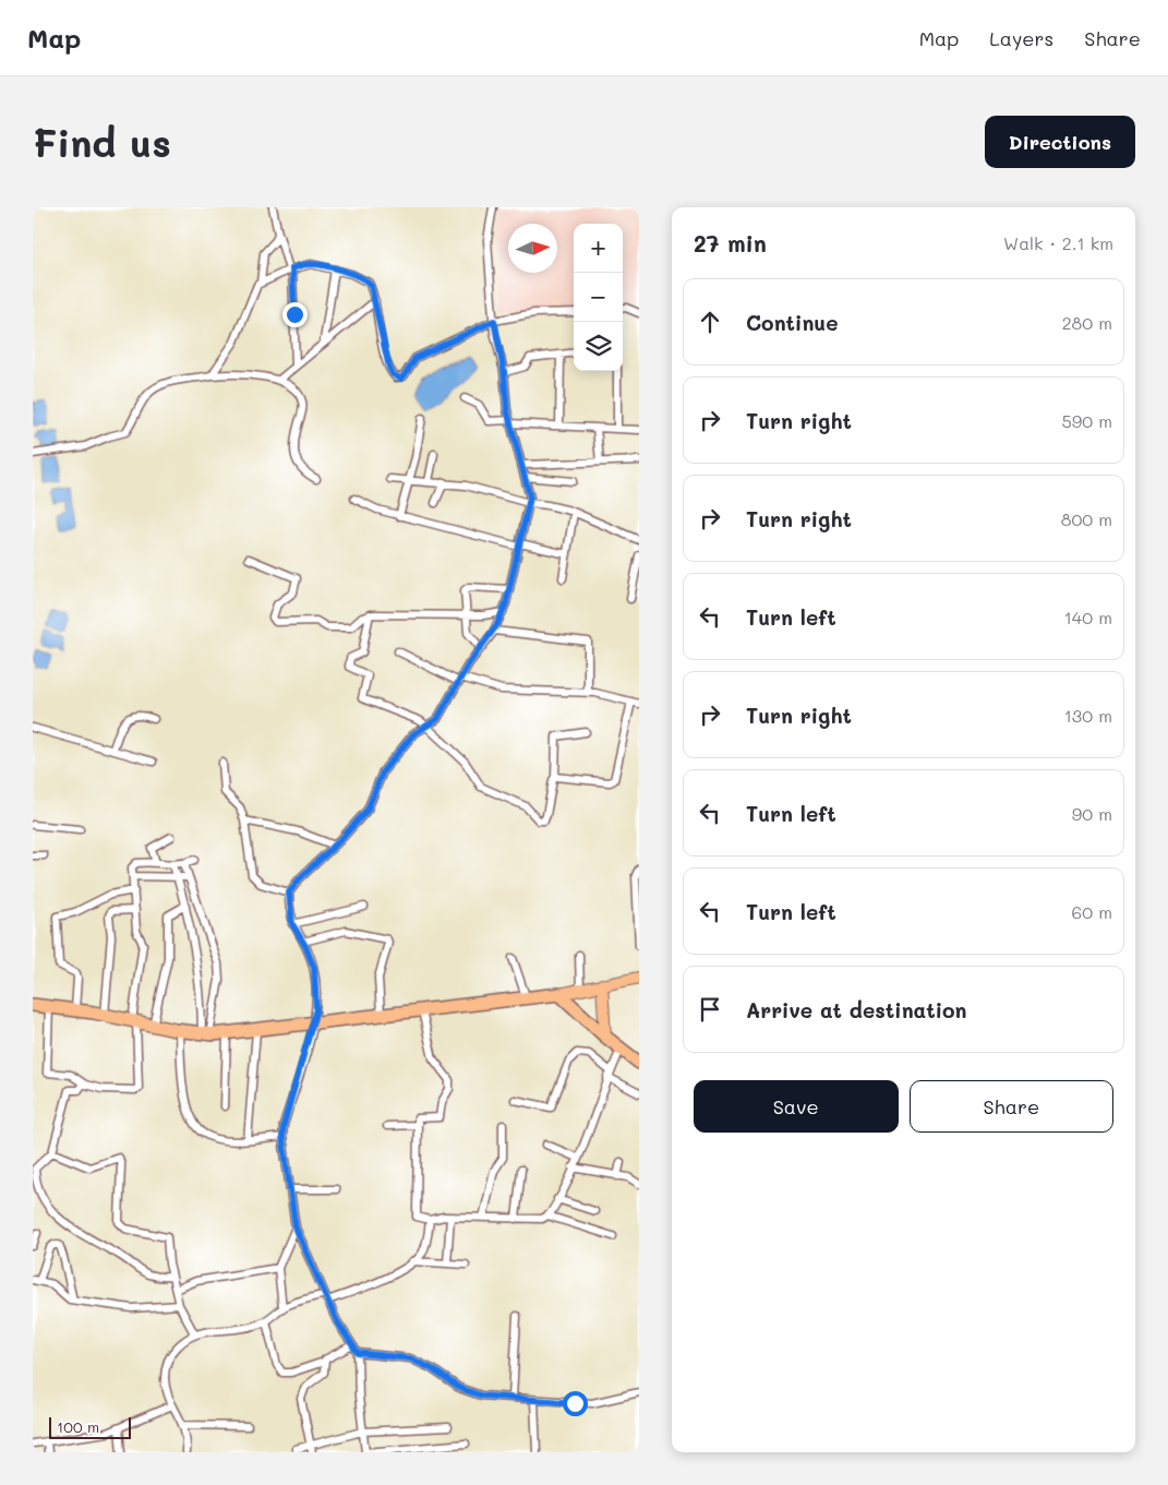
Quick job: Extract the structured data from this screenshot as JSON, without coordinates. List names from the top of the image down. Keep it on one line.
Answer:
{"scale_bar":"100 m","north":"right","page":{"header":"Map","nav":["Map","Layers","Share"],"buttons":["Directions",["Save","Share"]],"title":"Find us","heading":["27 min","Walk · 2.1 km"],"map_buttons":["+","−"],"list":[["Continue","280 m"],["Turn right","590 m"],["Turn right","800 m"],["Turn left","140 m"],["Turn right","130 m"],["Turn left","90 m"],["Turn left","60 m"],"Arrive at destination"],"scale":"100 m"}}
